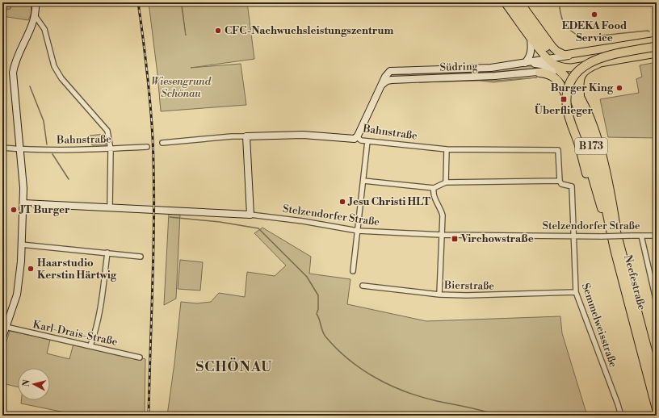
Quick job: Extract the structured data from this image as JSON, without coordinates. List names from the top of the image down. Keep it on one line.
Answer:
{"streets":{"highway":["B 173","Neefestraße"],"main road":["Südring"],"street":["Bahnstraße","Stelzendorfer Straße","Bierstraße","Semmelweisstraße","Karl-Drais-Straße"]},"crossings":[["Südring","Bahnstraße"],["Bahnstraße","Semmelweisstraße"],["Stelzendorfer Straße","Semmelweisstraße"],["Bierstraße","Semmelweisstraße"]],"districts":["SCHÖNAU"],"parks":["Wiesengrund Schönau"],"places":{"other":["EDEKA Food Service","CFC-Nachwuchsleistungszentrum","Burger King","Jesu Christi HLT","JT Burger","Haarstudio Kerstin Härtwig"],"transit":["Überflieger","Virchowstraße"]},"north":"left"}
